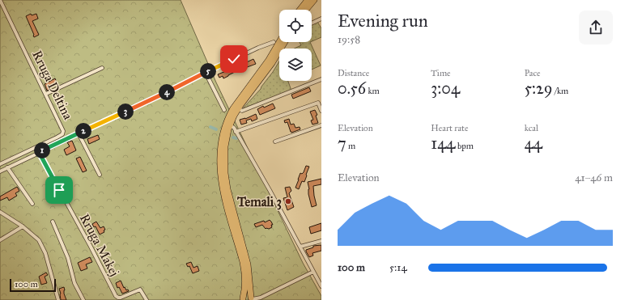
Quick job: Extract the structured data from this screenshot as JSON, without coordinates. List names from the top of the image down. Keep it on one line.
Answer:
{"streets":{"street":["Rruga Deltina","Rruga Makej"]},"places":["Temali 3"],"scale_bar":"100 m","page":{"heading":["Evening run","19:58"],"stats":[["Distance","0.56 km"],["Time","3:04"],["Pace","5:29 /km"],["Elevation","7 m"],["Heart rate","144 bpm"],["kcal","44"]],"pins":["5","4","3","2","1"],"chart":["Elevation","41–46 m"],"list":[{"name":"100 m","note":"5:14"}],"scale":"100 m"}}
